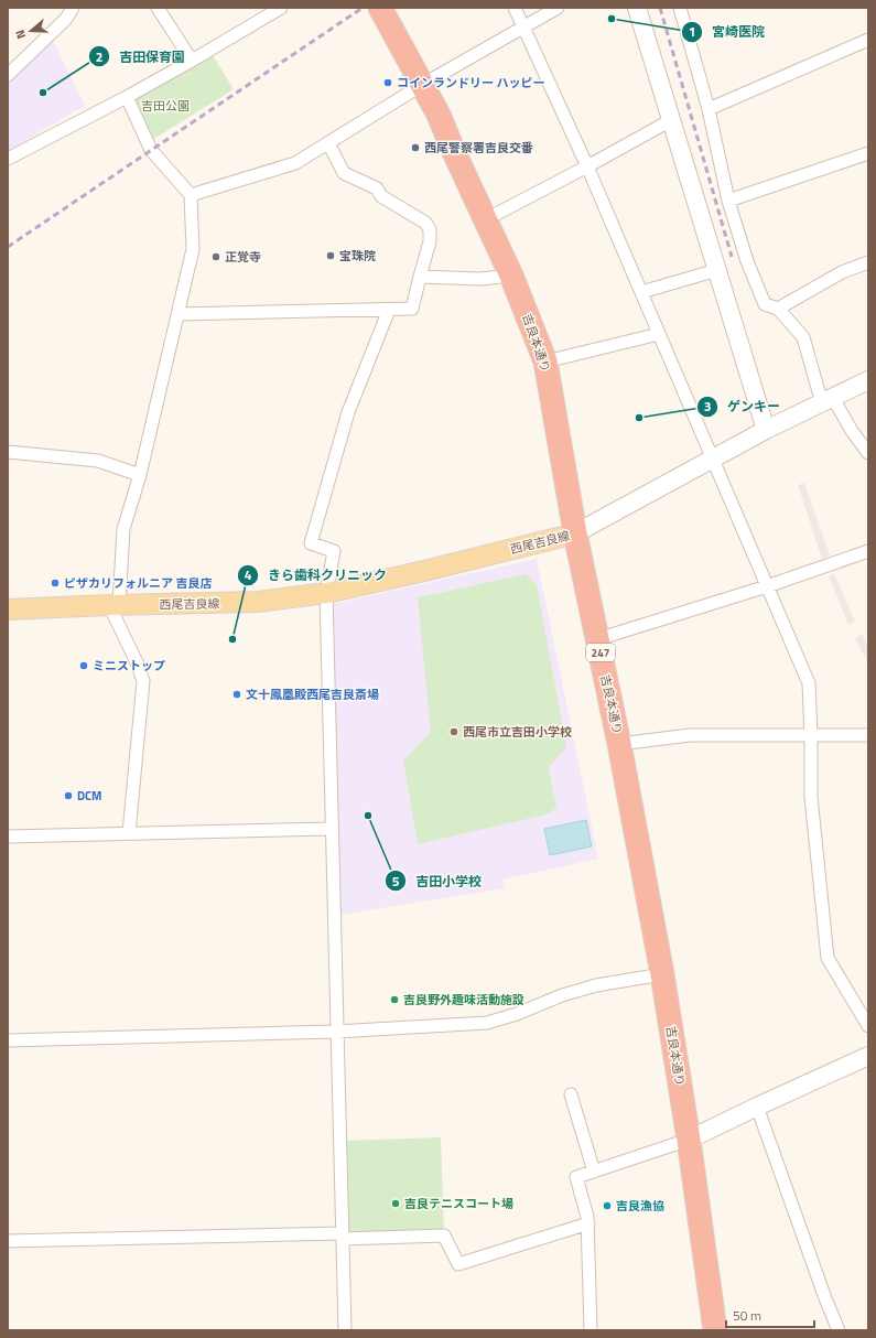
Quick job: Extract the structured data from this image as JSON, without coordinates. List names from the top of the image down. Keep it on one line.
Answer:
{"streets":{"highway":["吉良本通り","247"],"main road":["西尾吉良線"]},"crossings":[["吉良本通り","西尾吉良線"]],"parks":["吉田公園"],"places":["宮崎医院","コインランドリー ハッピー","吉田保育園","西尾警察署吉良交番","宝珠院","正覚寺","ゲンキー","ピザカリフォルニア 吉良店","きら歯科クリニック","ミニストップ","文十鳳凰殿西尾吉良斎場","西尾市立吉田小学校","DCM","吉田小学校","吉良野外趣味活動施設","吉良テニスコート場","吉良漁協"],"scale_bar":"50 m","north":"left"}
